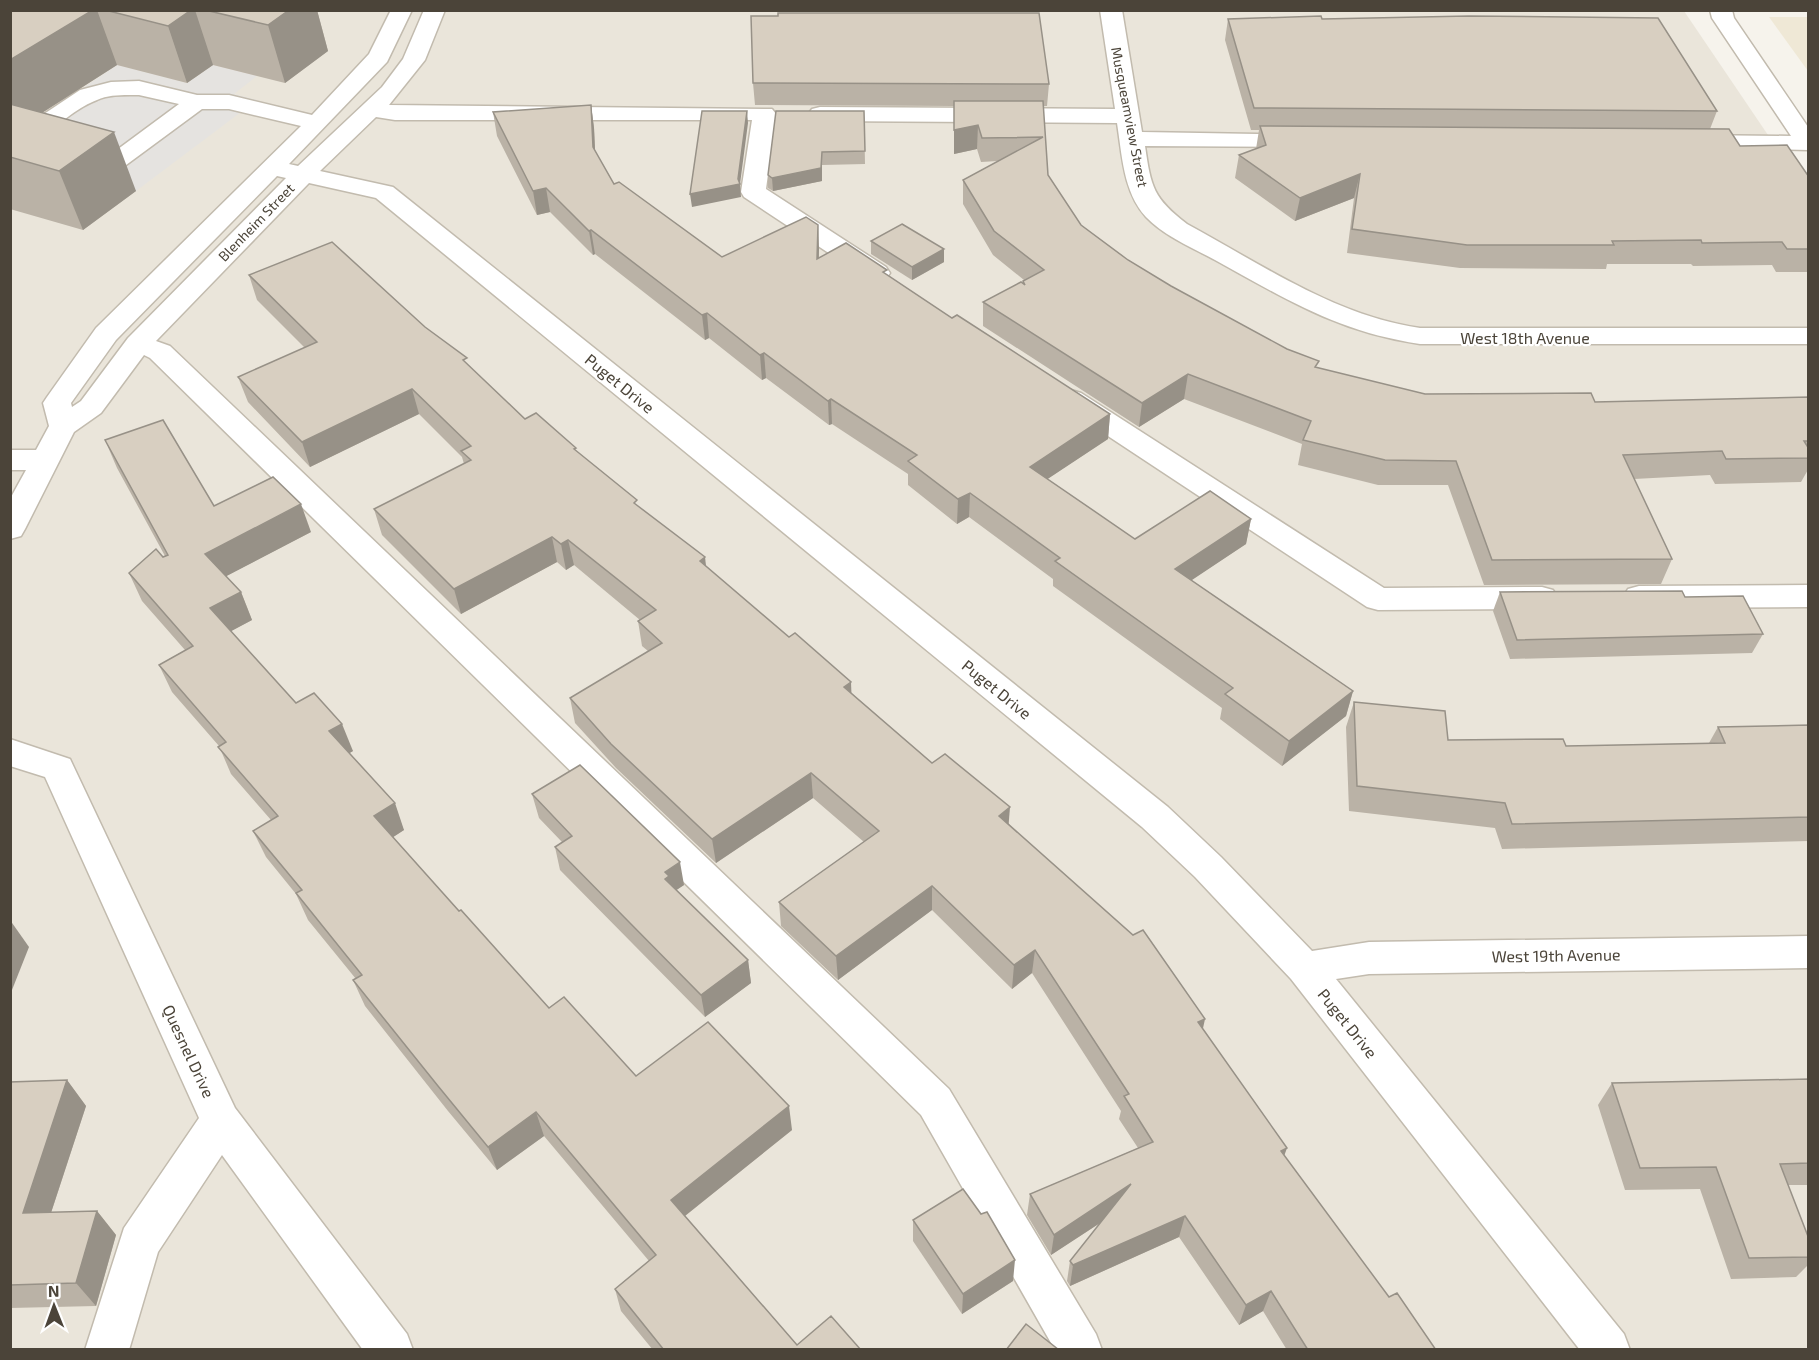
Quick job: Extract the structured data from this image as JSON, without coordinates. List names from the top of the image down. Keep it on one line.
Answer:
{"streets":{"street":["Musqueamview Street","Blenheim Street","West 18th Avenue","Puget Drive","West 19th Avenue","Quesnel Drive"]},"crossings":[["Musqueamview Street","West 18th Avenue"],["Blenheim Street","Puget Drive"],["Puget Drive","West 19th Avenue"]],"north":"top"}
